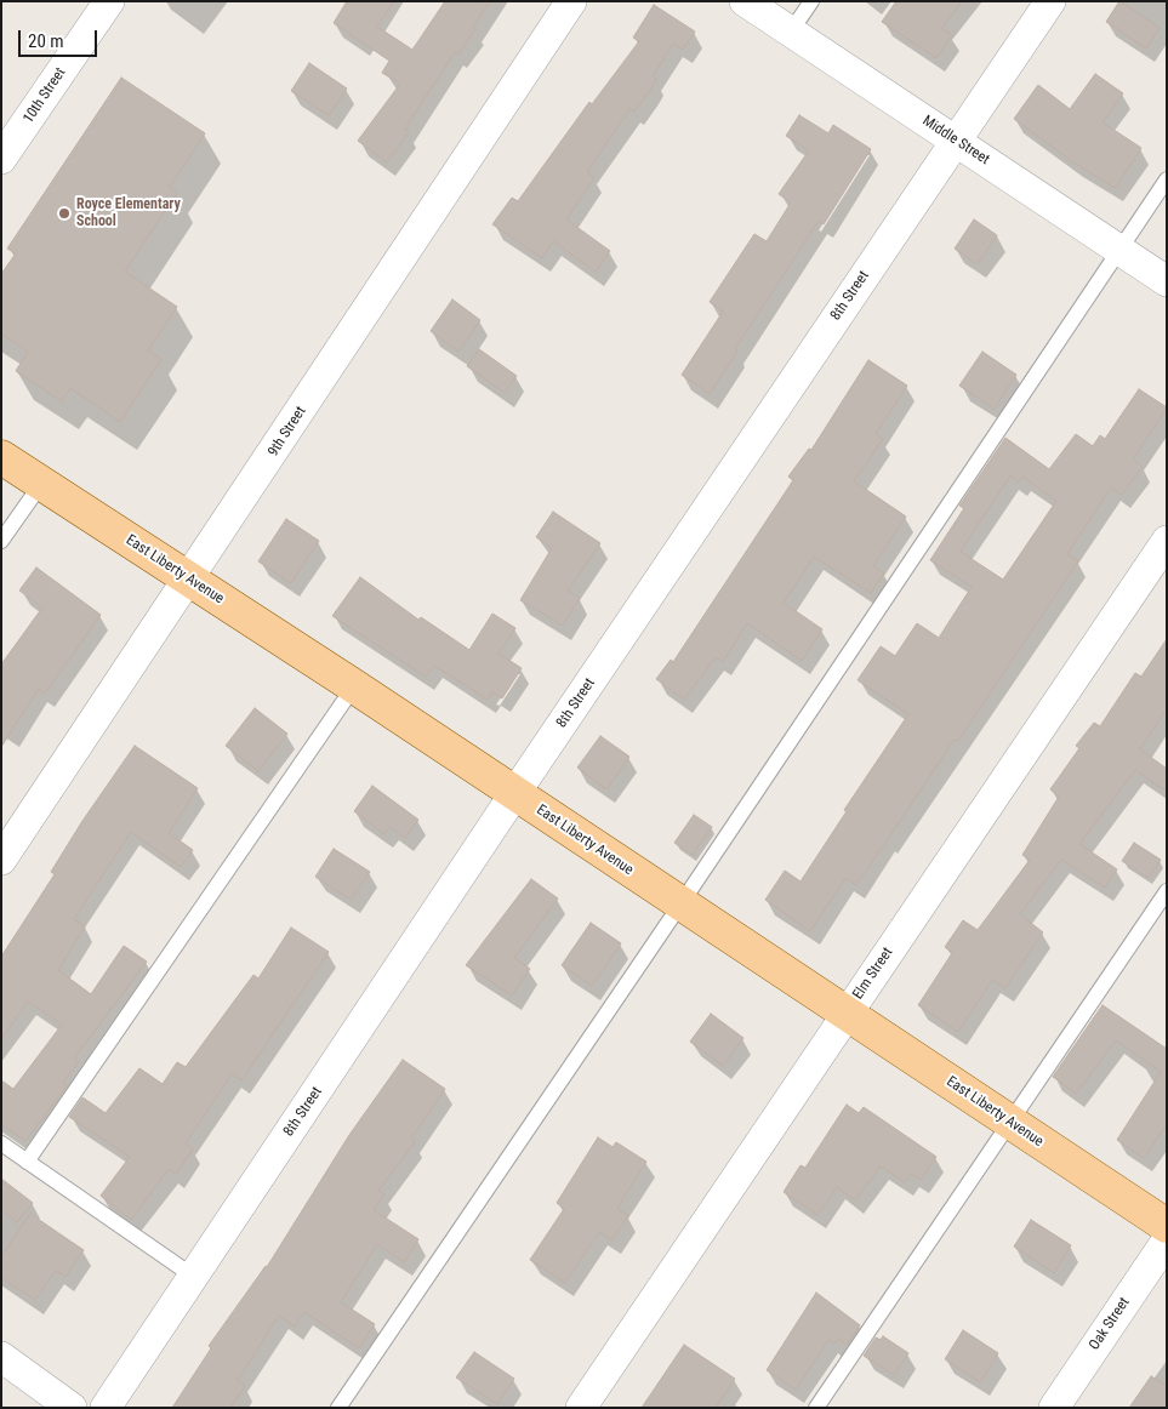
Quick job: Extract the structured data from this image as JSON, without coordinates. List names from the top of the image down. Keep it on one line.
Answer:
{"streets":{"main road":["East Liberty Avenue"],"street":["10th Street","Middle Street","8th Street","9th Street","Elm Street","Oak Street"]},"crossings":[["Middle Street","8th Street"],["8th Street","East Liberty Avenue"],["9th Street","East Liberty Avenue"],["East Liberty Avenue","Elm Street"]],"places":["Royce Elementary School"],"scale_bar":"20 m"}
